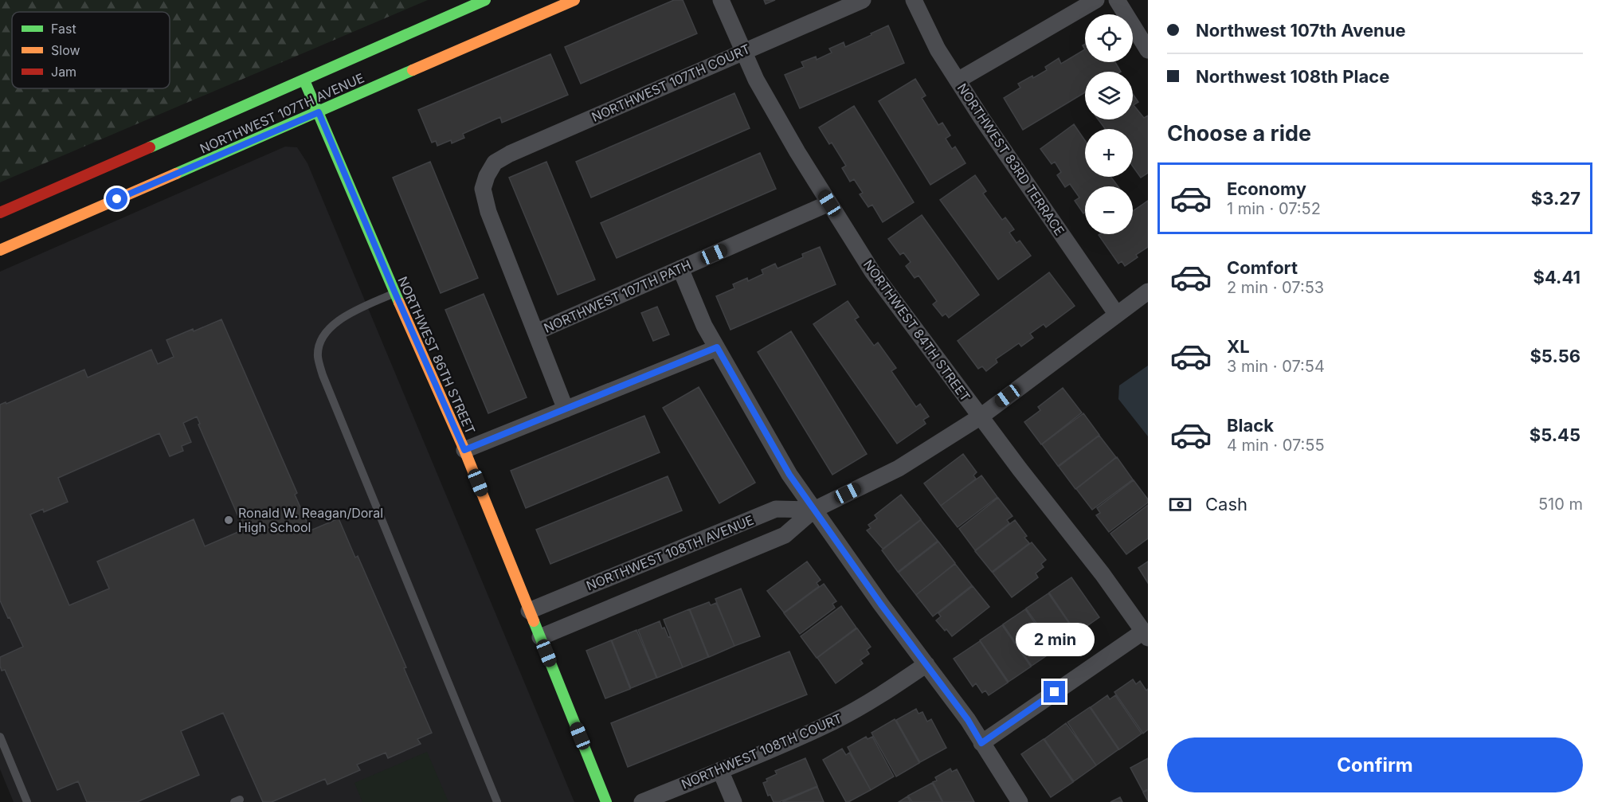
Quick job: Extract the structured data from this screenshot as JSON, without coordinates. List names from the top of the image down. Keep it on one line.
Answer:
{"streets":{"main road":["NORTHWEST 107TH AVENUE","NORTHWEST 86TH STREET"],"street":["NORTHWEST 107TH COURT","NORTHWEST 83RD TERRACE","NORTHWEST 107TH PATH","NORTHWEST 84TH STREET","NORTHWEST 108TH AVENUE","NORTHWEST 108TH COURT"]},"crossings":[["NORTHWEST 107TH COURT","NORTHWEST 107TH PATH"],["NORTHWEST 107TH COURT","NORTHWEST 84TH STREET"],["NORTHWEST 107TH AVENUE","NORTHWEST 86TH STREET"],["NORTHWEST 83RD TERRACE","NORTHWEST 108TH AVENUE"],["NORTHWEST 107TH PATH","NORTHWEST 84TH STREET"],["NORTHWEST 84TH STREET","NORTHWEST 108TH AVENUE"],["NORTHWEST 86TH STREET","NORTHWEST 108TH AVENUE"]],"places":["Ronald W. Reagan/Doral High School"],"legend":["Fast","Slow","Jam"],"page":{"banner":["Northwest 107th Avenue","Northwest 108th Place"],"map_buttons":["+","−"],"heading":"Choose a ride","list":[{"name":"Economy","note":"1 min · 07:52","value":"$3.27"},{"name":"Comfort","note":"2 min · 07:53","value":"$4.41"},{"name":"XL","note":"3 min · 07:54","value":"$5.56"},{"name":"Black","note":"4 min · 07:55","value":"$5.45"}],"pay":["Cash","510 m"],"bubble":"2 min","buttons":"Confirm"}}
